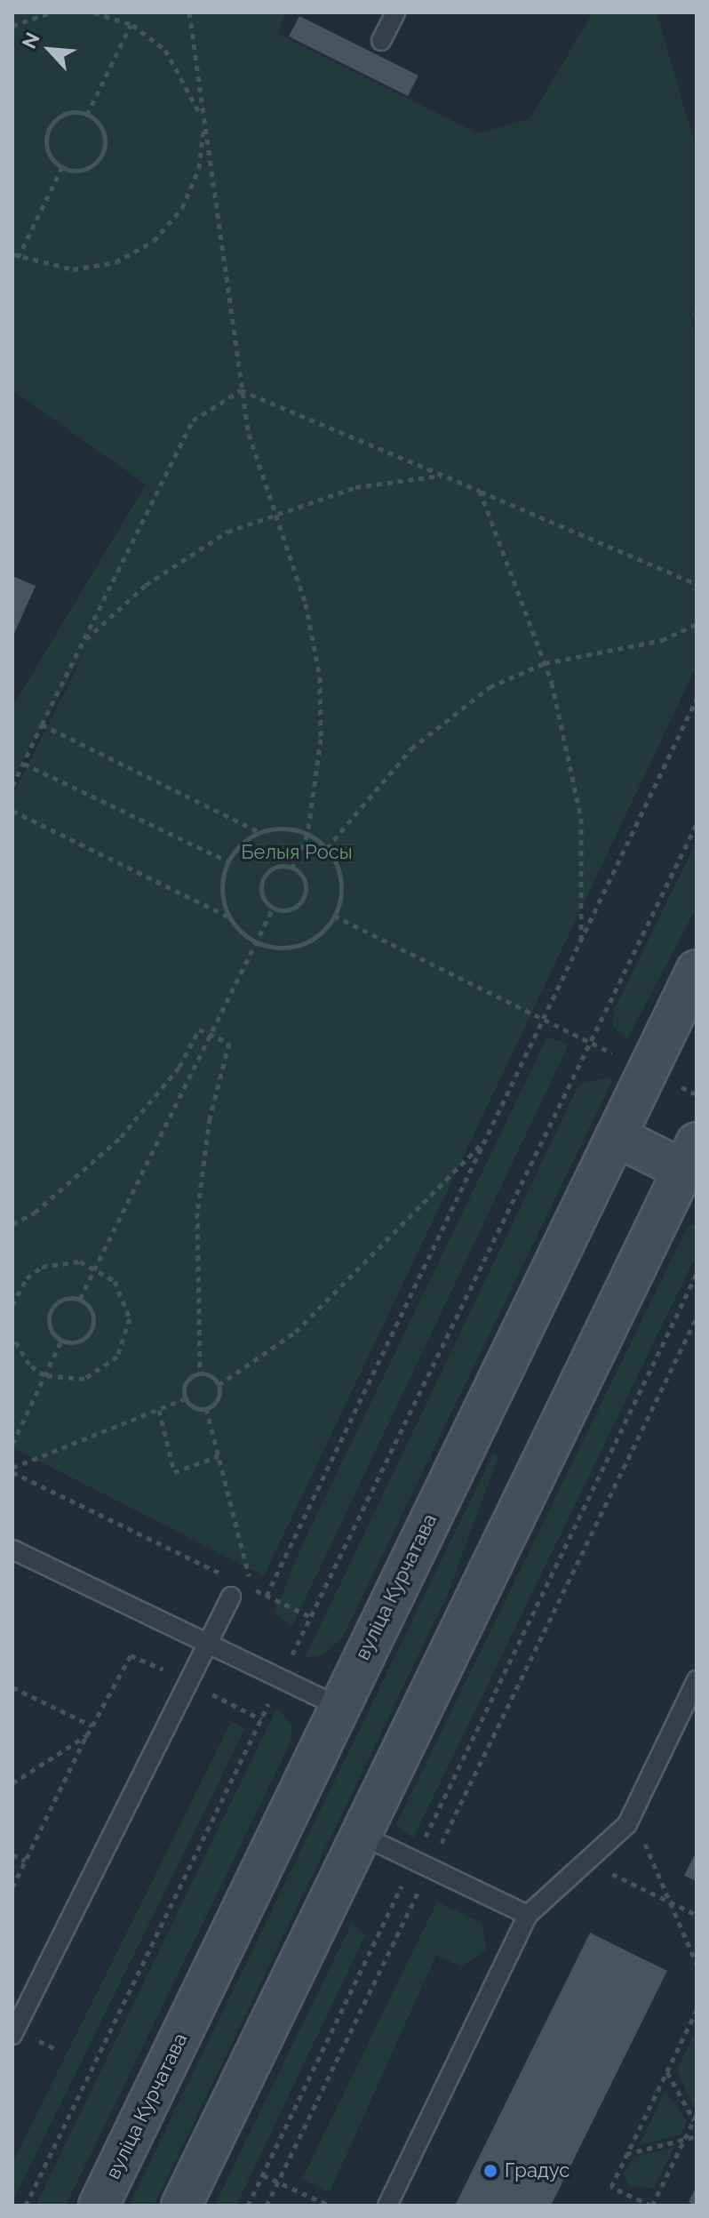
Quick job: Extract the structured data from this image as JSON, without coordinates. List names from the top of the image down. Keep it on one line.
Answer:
{"streets":{"main road":["вуліца Курчатава"]},"parks":["Белыя Росы"],"places":["Градус"],"north":"top left"}
